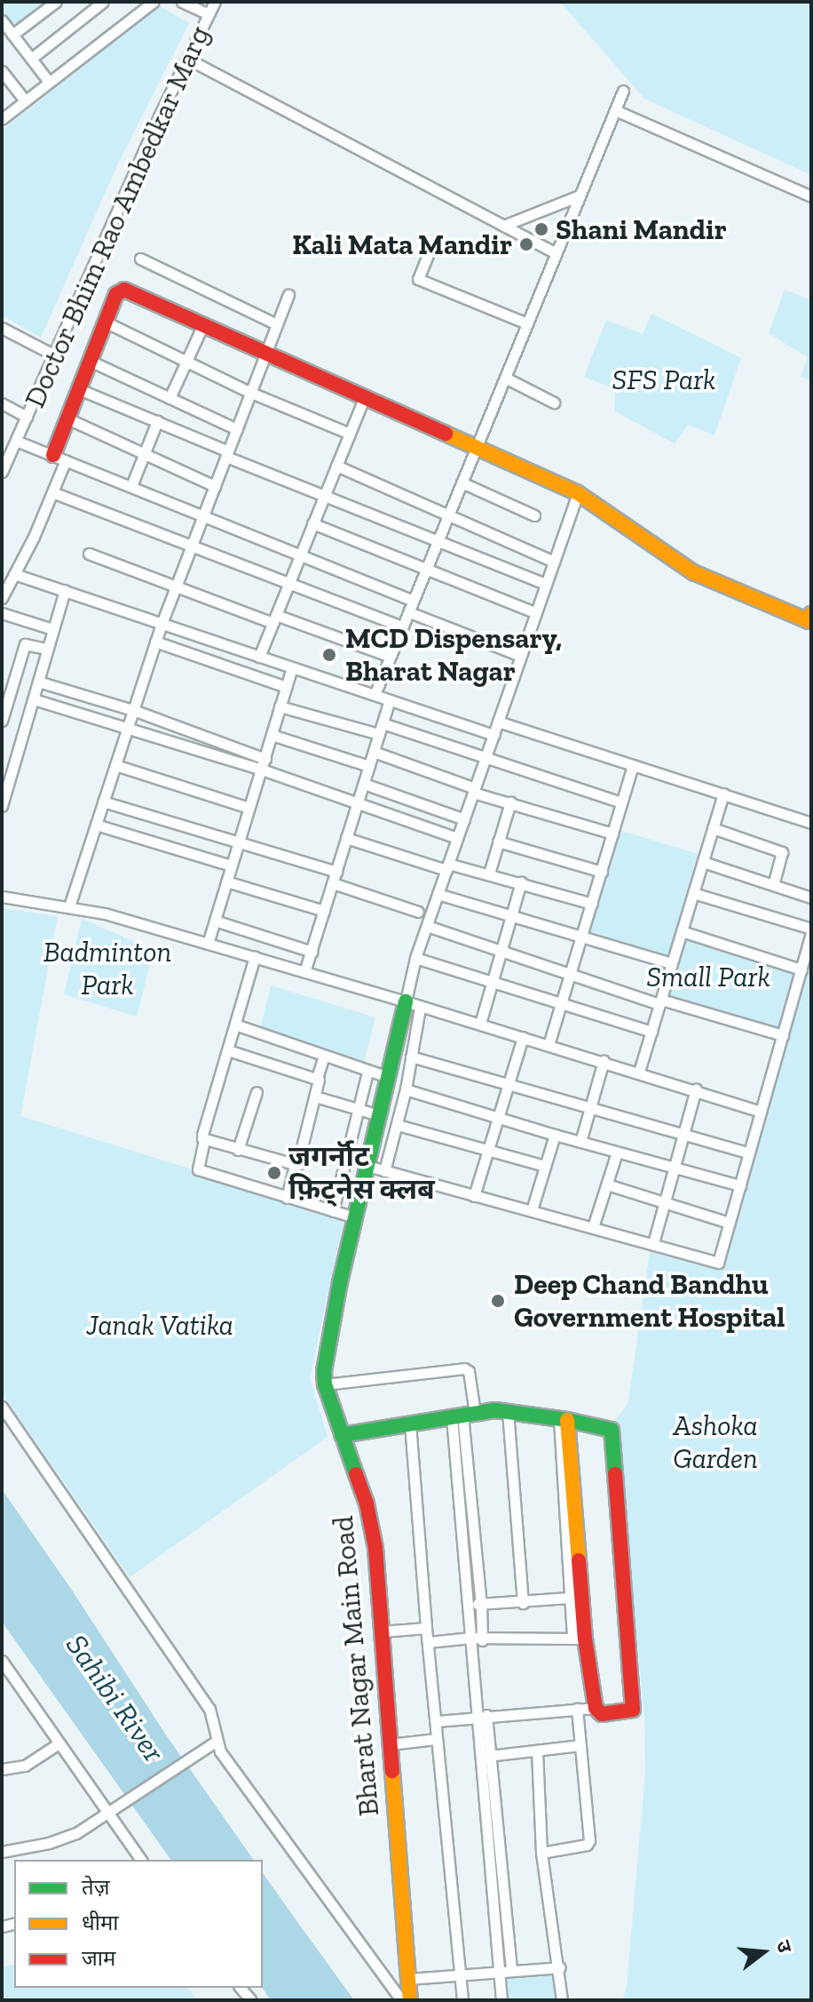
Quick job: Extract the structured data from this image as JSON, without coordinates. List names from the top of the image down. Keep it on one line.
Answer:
{"streets":{"street":["Doctor Bhim Rao Ambedkar Marg","Bharat Nagar Main Road"]},"water":["Sahibi River"],"parks":["SFS Park","Badminton Park","Small Park","Janak Vatika","Ashoka Garden"],"places":["Shani Mandir","Kali Mata Mandir","MCD Dispensary, Bharat Nagar","जगर्नॉट फ़िट्नेस क्लब","Deep Chand Bandhu Government Hospital"],"legend":["तेज़","धीमा","जाम"],"north":"right"}
